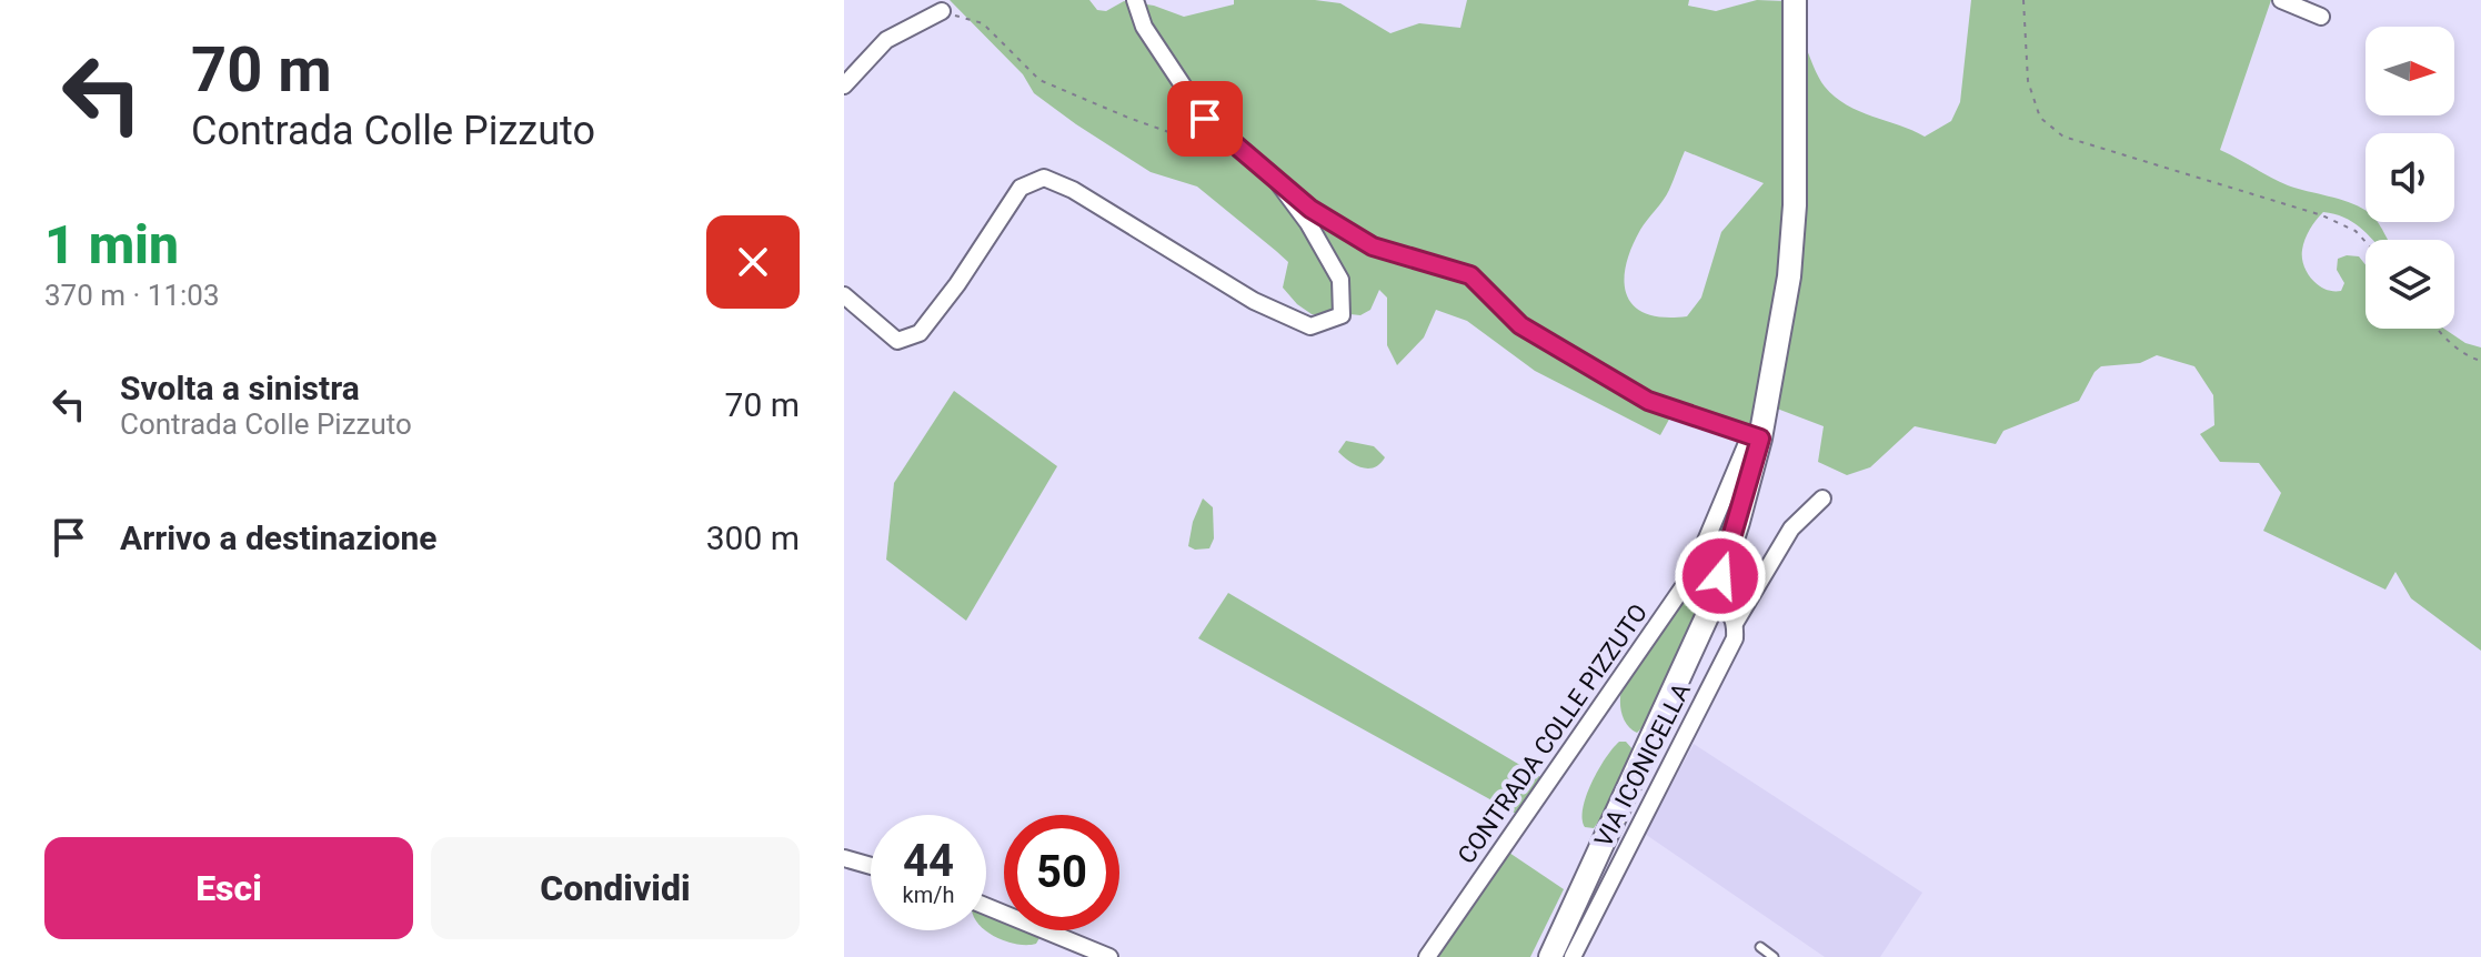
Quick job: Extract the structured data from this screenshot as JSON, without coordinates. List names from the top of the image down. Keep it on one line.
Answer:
{"streets":{"street":["CONTRADA COLLE PIZZUTO","VIA ICONICELLA"]},"north":"right","page":{"turn":["70 m","Contrada Colle Pizzuto"],"heading":["1 min","370 m · 11:03"],"list":[{"name":"Svolta a sinistra","note":"Contrada Colle Pizzuto","value":"70 m"},{"name":"Arrivo a destinazione","value":"300 m"}],"speed":"44 km/h","limit":"50","buttons":["Esci","Condividi"]}}
